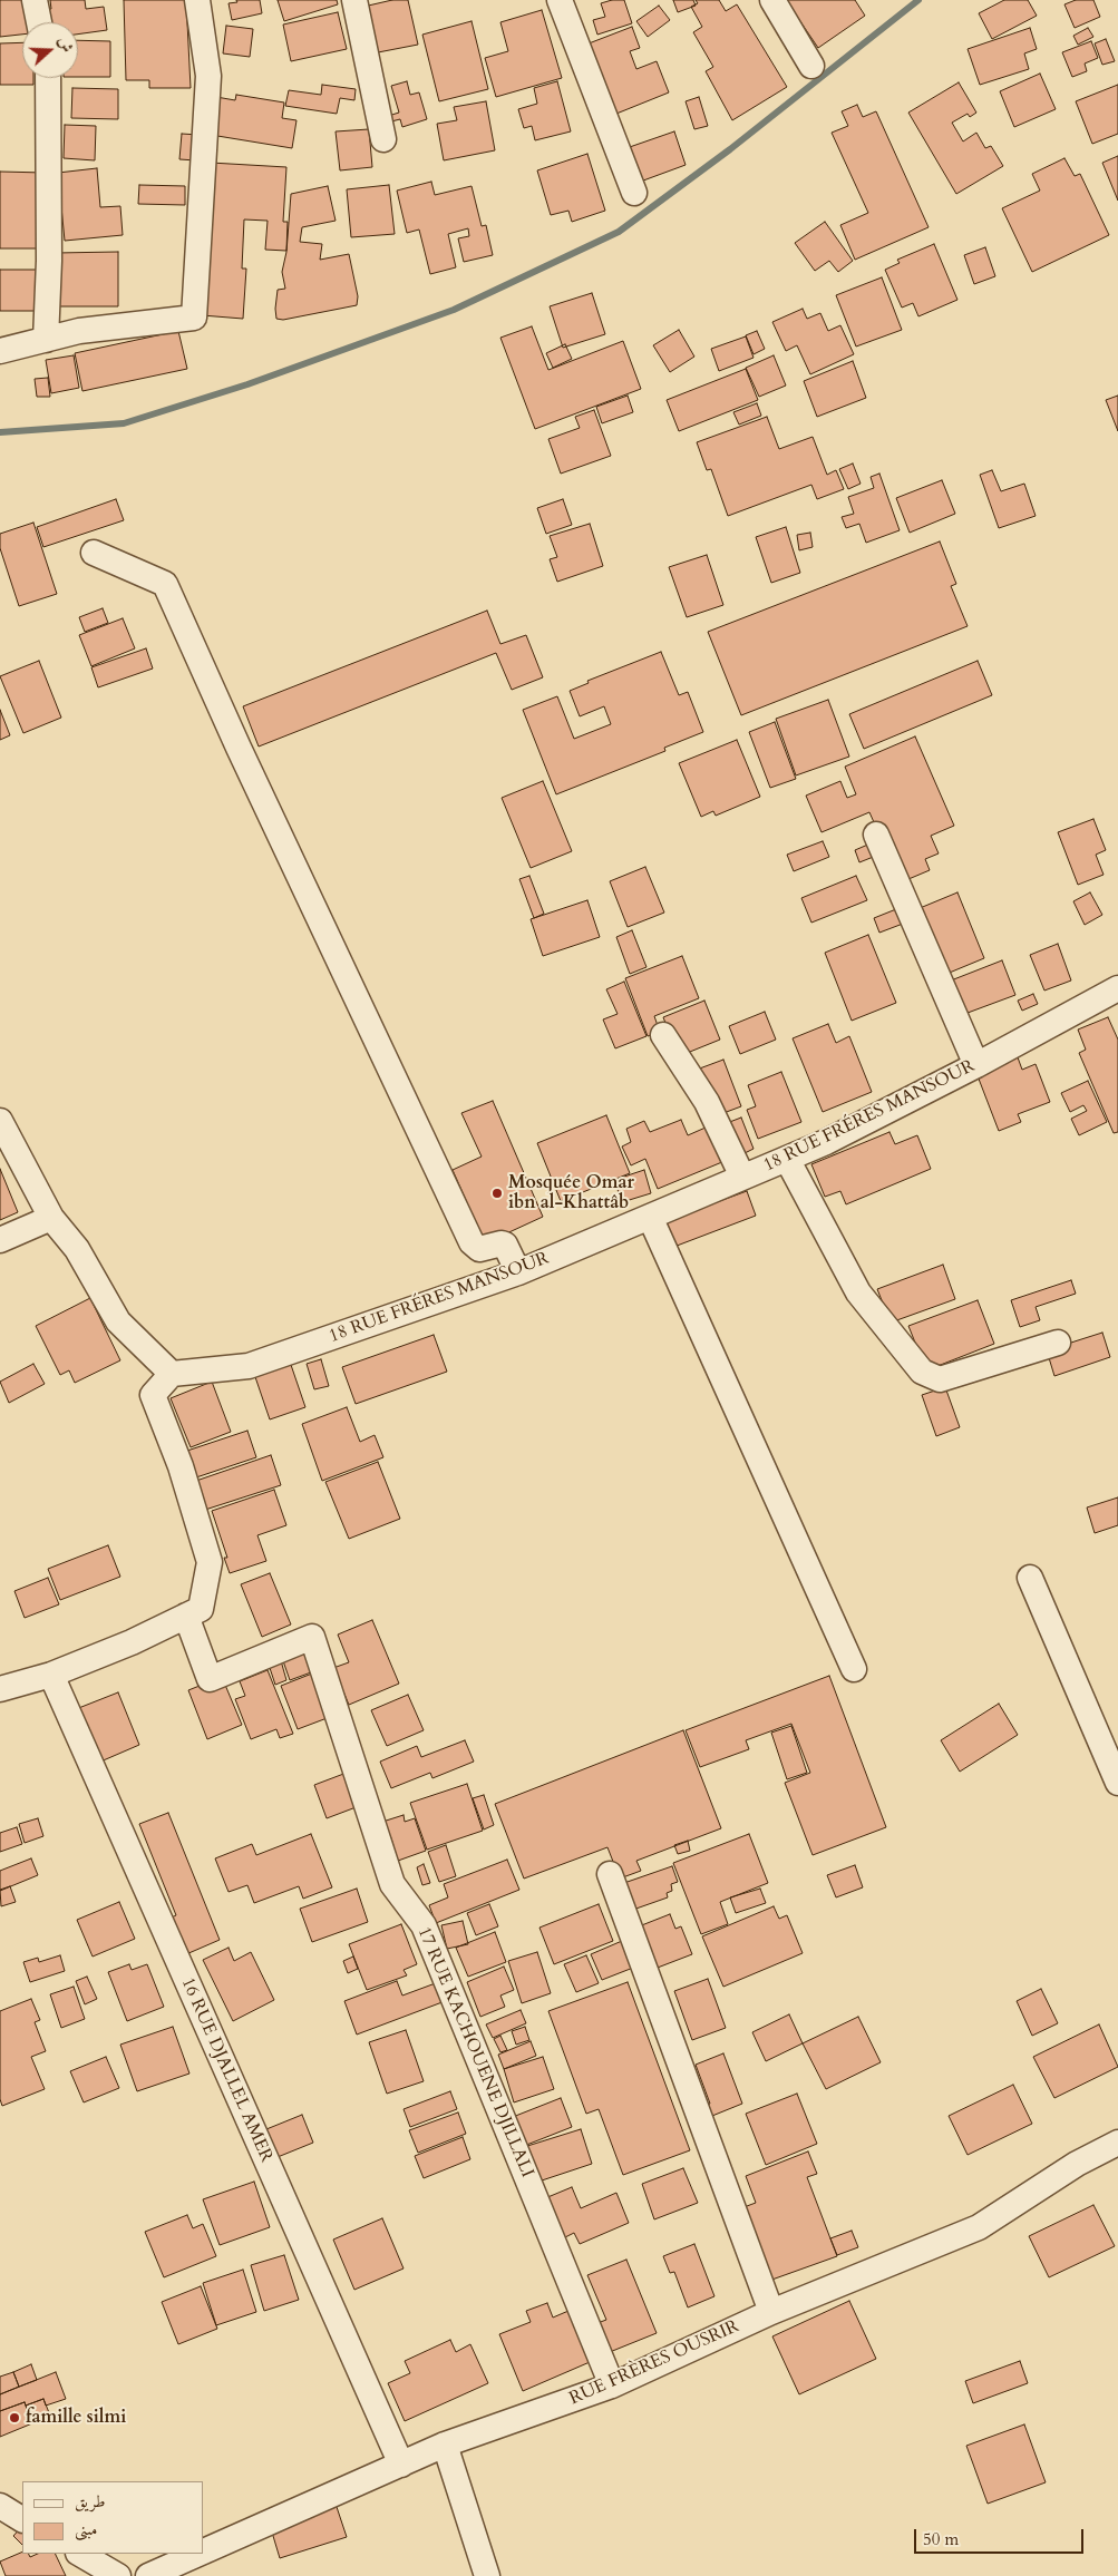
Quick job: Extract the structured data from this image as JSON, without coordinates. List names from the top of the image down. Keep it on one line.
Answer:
{"streets":{"street":["18 RUE FRÉRES MANSOUR","17 RUE KACHOUENE DJILLALI","16 RUE DJALLEL AMER","RUE FRÈRES OUSRIR"]},"crossings":[["17 RUE KACHOUENE DJILLALI","RUE FRÈRES OUSRIR"],["16 RUE DJALLEL AMER","RUE FRÈRES OUSRIR"]],"places":["Mosquée Omar ibn al-Khattâb","famille silmi"],"legend":["طريق","مبنى"],"scale_bar":"50 m","north":"right"}
